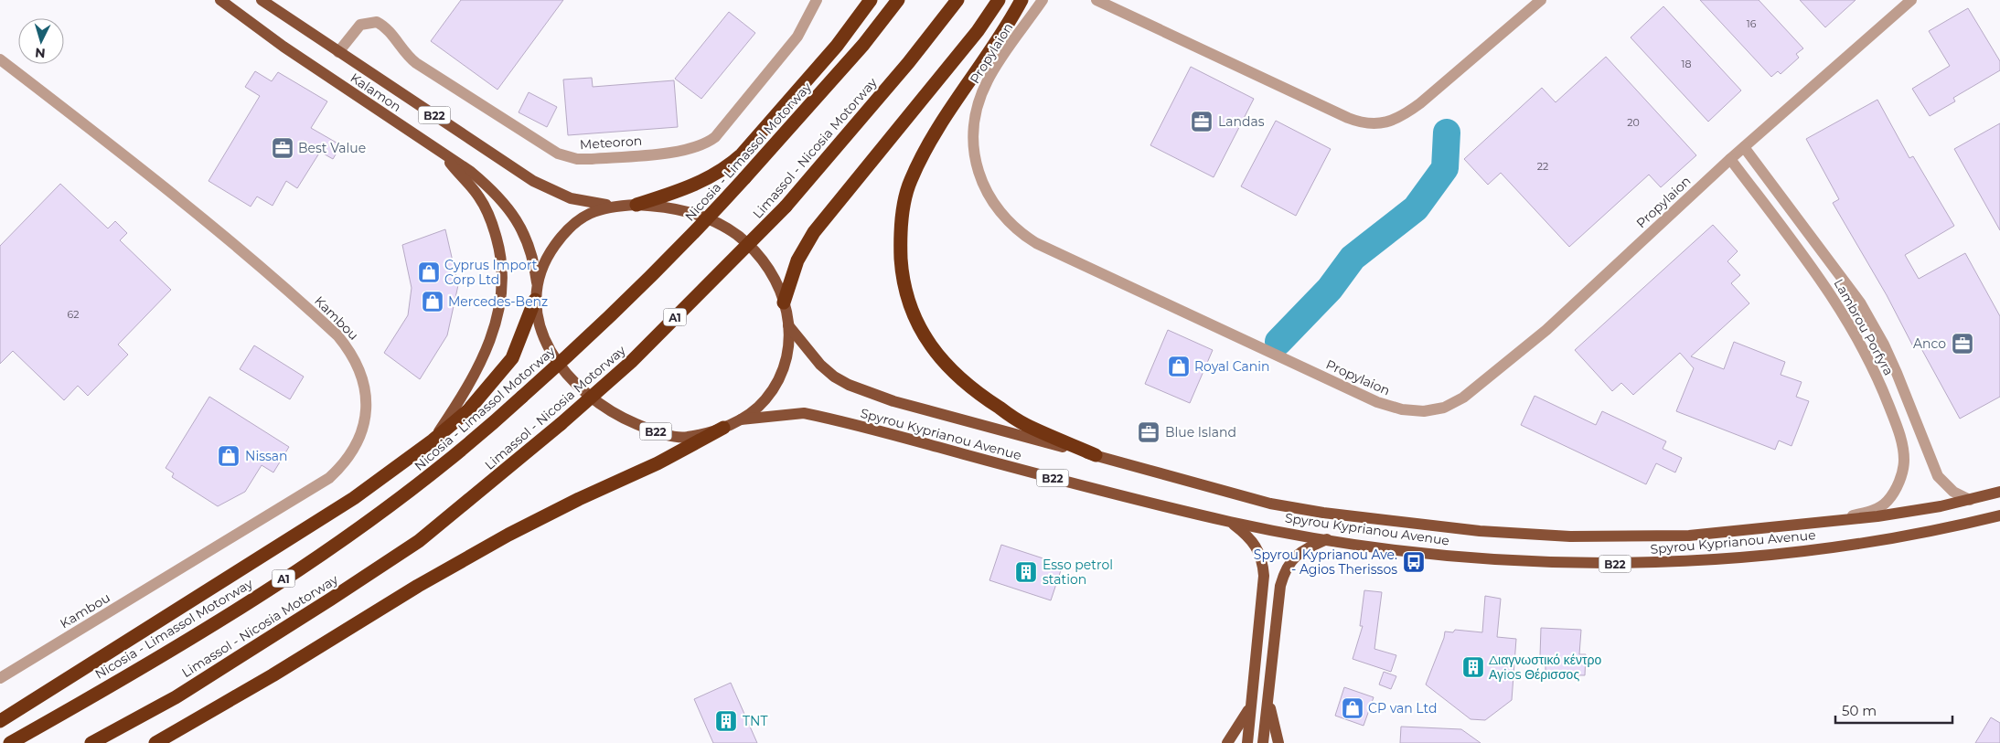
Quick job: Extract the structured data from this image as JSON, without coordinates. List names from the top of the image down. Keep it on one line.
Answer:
{"streets":{"highway":["Limassol - Nicosia Motorway","Nicosia - Limassol Motorway","A1"],"main road":["Kalamon","B22","Spyrou Kyprianou Avenue"],"street":["Propylaion","Meteoron","Kambou","Lambrou Porfyra"]},"crossings":[["Propylaion","Lambrou Porfyra"],["Kalamon","B22"],["Kalamon","Meteoron"],["B22","Spyrou Kyprianou Avenue"],["Lambrou Porfyra","Spyrou Kyprianou Avenue"]],"places":{"office":["Landas","Best Value","Anco","Blue Island"],"shop":["Cyprus Import Corp Ltd","Mercedes-Benz","Royal Canin","Nissan","CP van Ltd"],"bus stop":["Spyrou Kyprianou Ave. - Agios Therissos"],"building":["Esso petrol station","Διαγνωστικό κέντρο Αγios Θέρισσος","TNT"]},"house_numbers":["16","18","20","22","62"],"scale_bar":"50 m","north":"bottom"}
